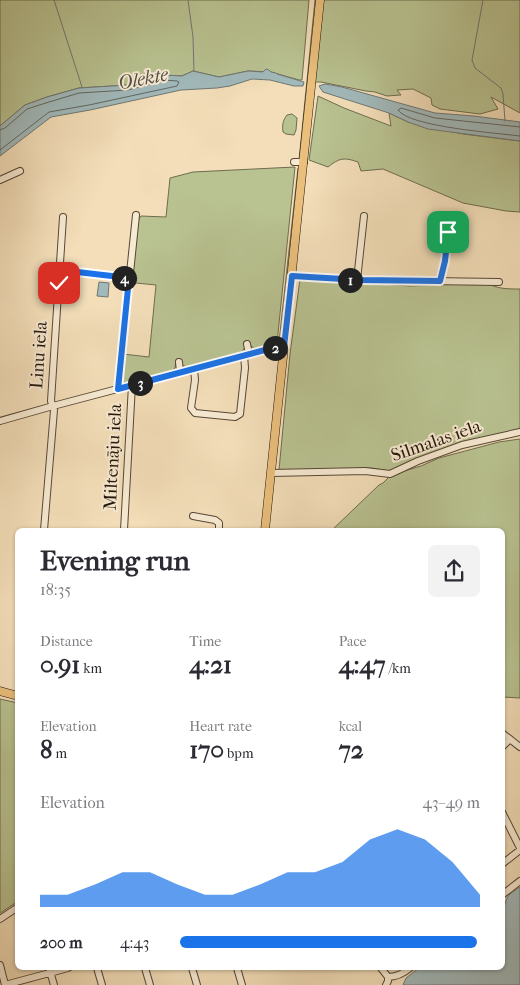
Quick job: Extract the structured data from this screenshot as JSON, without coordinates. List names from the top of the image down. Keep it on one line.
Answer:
{"streets":{"street":["Linu iela","Silmalas iela","Miltenāju iela"]},"water":["Olekte"],"page":{"pins":["4","1","2","3"],"heading":["Evening run","18:35"],"stats":[["Distance","0.91 km"],["Time","4:21"],["Pace","4:47 /km"],["Elevation","8 m"],["Heart rate","170 bpm"],["kcal","72"]],"chart":["Elevation","43–49 m"],"list":[{"name":"200 m","note":"4:43"}]}}
